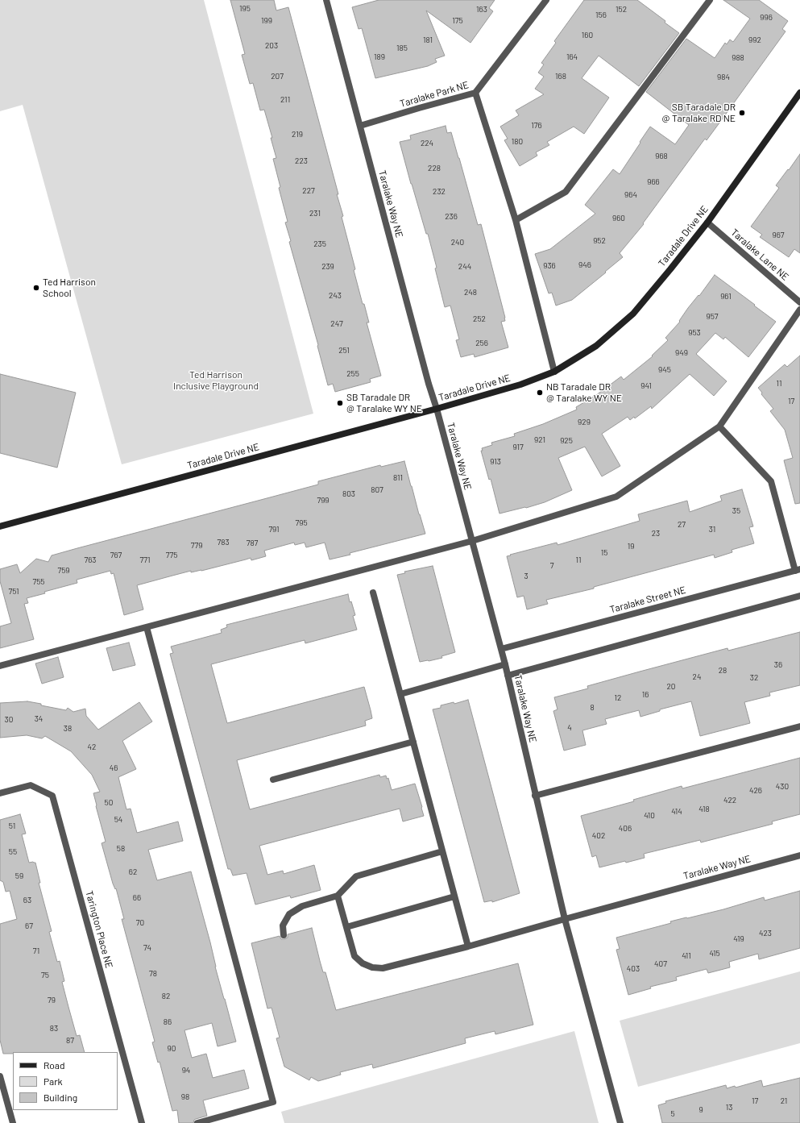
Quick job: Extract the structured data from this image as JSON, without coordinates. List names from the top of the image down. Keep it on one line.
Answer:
{"streets":{"street":["Taralake Park NE","Taralake Way NE","Taradale Drive NE","Taralake Lane NE","Taralake Street NE","Tarington Place NE"]},"crossings":[["Taralake Park NE","Taralake Way NE"],["Taralake Way NE","Taradale Drive NE"],["Taralake Way NE","Taralake Street NE"],["Taradale Drive NE","Taralake Lane NE"]],"parks":["Ted Harrison Inclusive Playground"],"places":["SB Taradale DR @ Taralake RD NE","Ted Harrison School","NB Taradale DR @ Taralake WY NE","SB Taradale DR @ Taralake WY NE"],"house_numbers":["195","163","152","156","996","199","175","160","181","992","203","185","189","164","988","207","168","984","211","176","219","180","224","968","223","228","966","227","232","964","231","236","960","967","952","240","235","946","936","239","244","248","243","961","957","252","247","953","256","251","949","945","255","11","941","17","929","921","925","917","913","811","807","803","799","35","795","27","791","31","23","783","787","779","19","15","767","775","763","771","11","7","759","3","755","751","36","28","24","32","20","16","12","8","34","30","4","38","42","46","430","426","422","50","418","414","410","54","51","406","402","58","55","62","59","66","63","70","67","423","419","74","71","415","411","407","403","78","75","82","79","86","83","87","90","94","98","17","21","13","9","5"],"legend":["Road","Park","Building"]}
